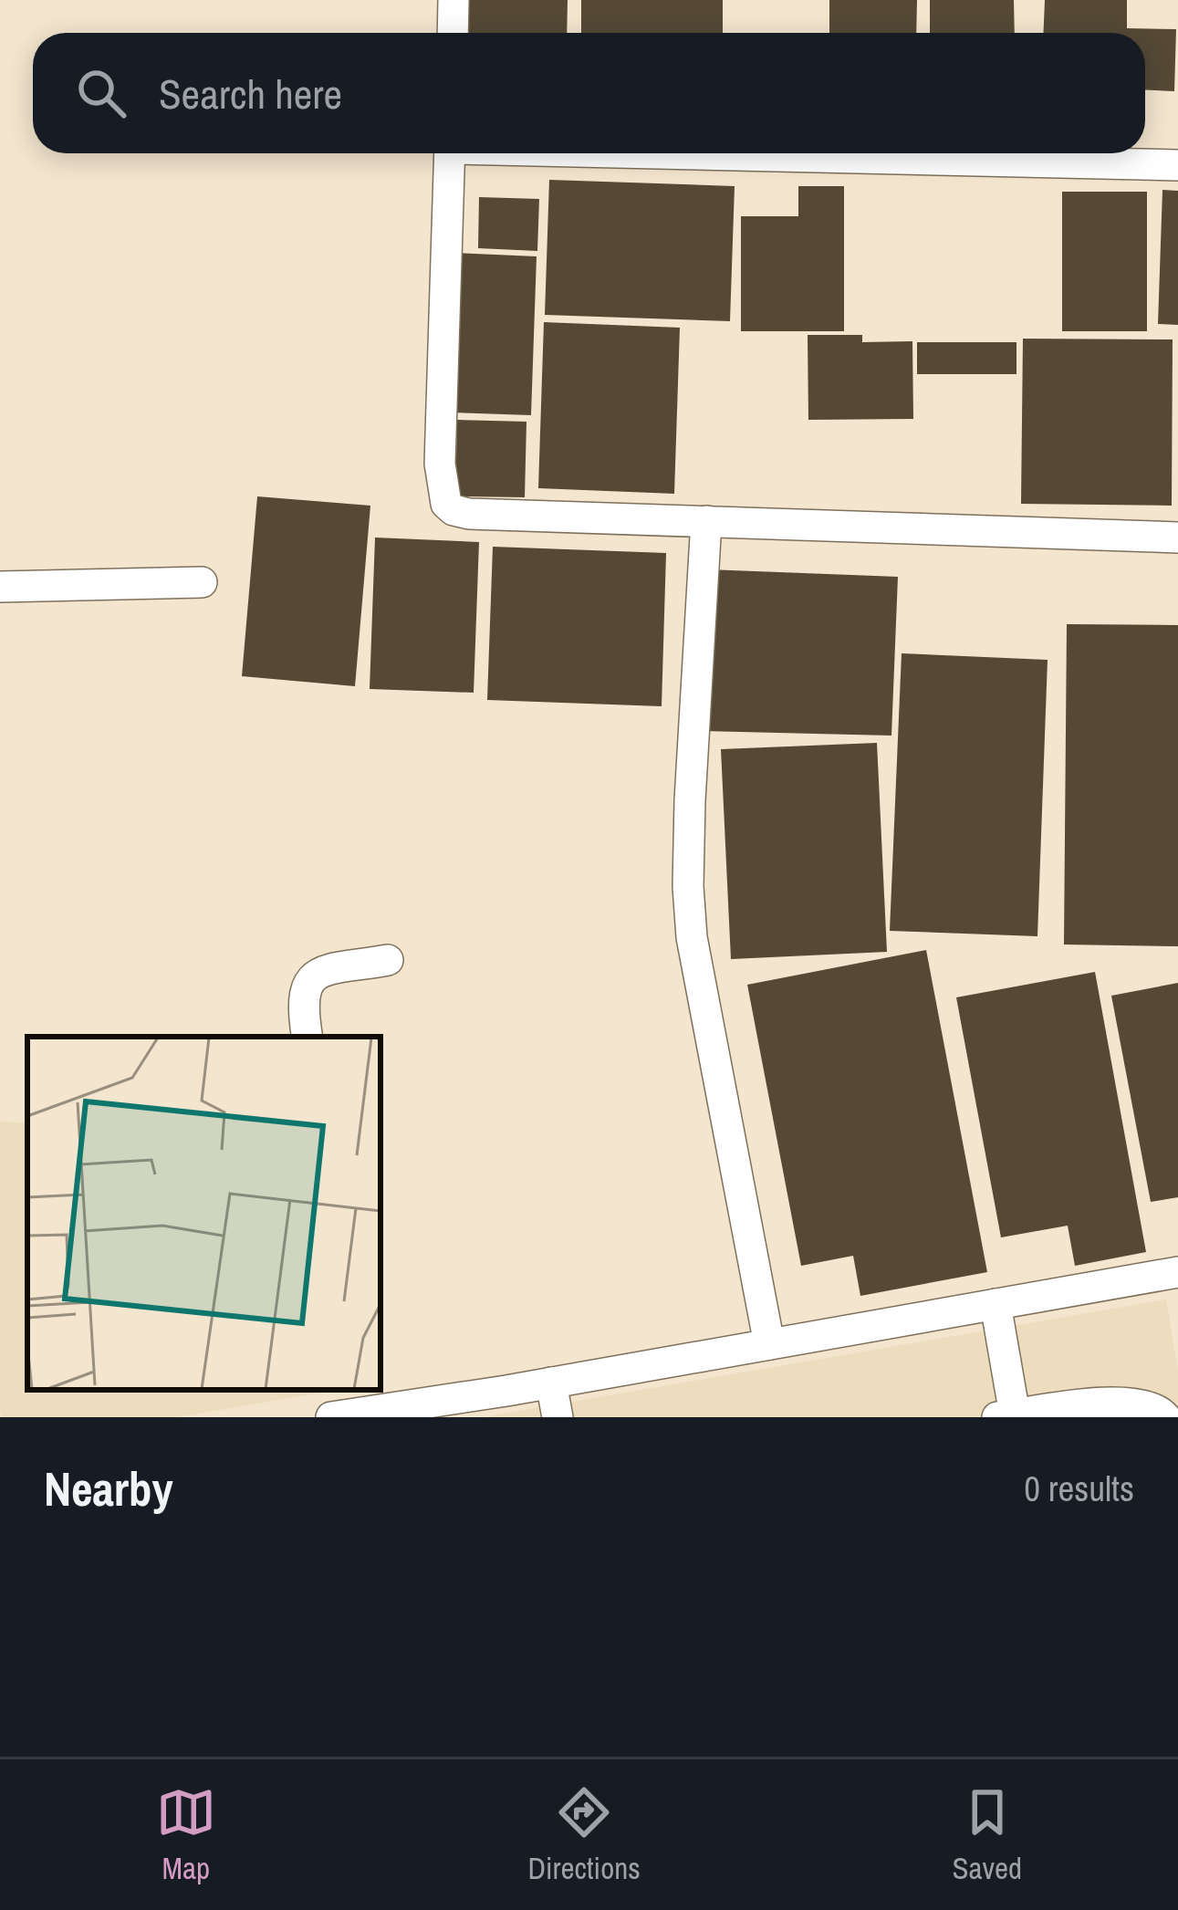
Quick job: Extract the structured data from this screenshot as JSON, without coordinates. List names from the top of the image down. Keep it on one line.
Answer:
{"page":{"search":"Search here","heading":["Nearby","0 results"],"nav":["Map","Directions","Saved"]}}
